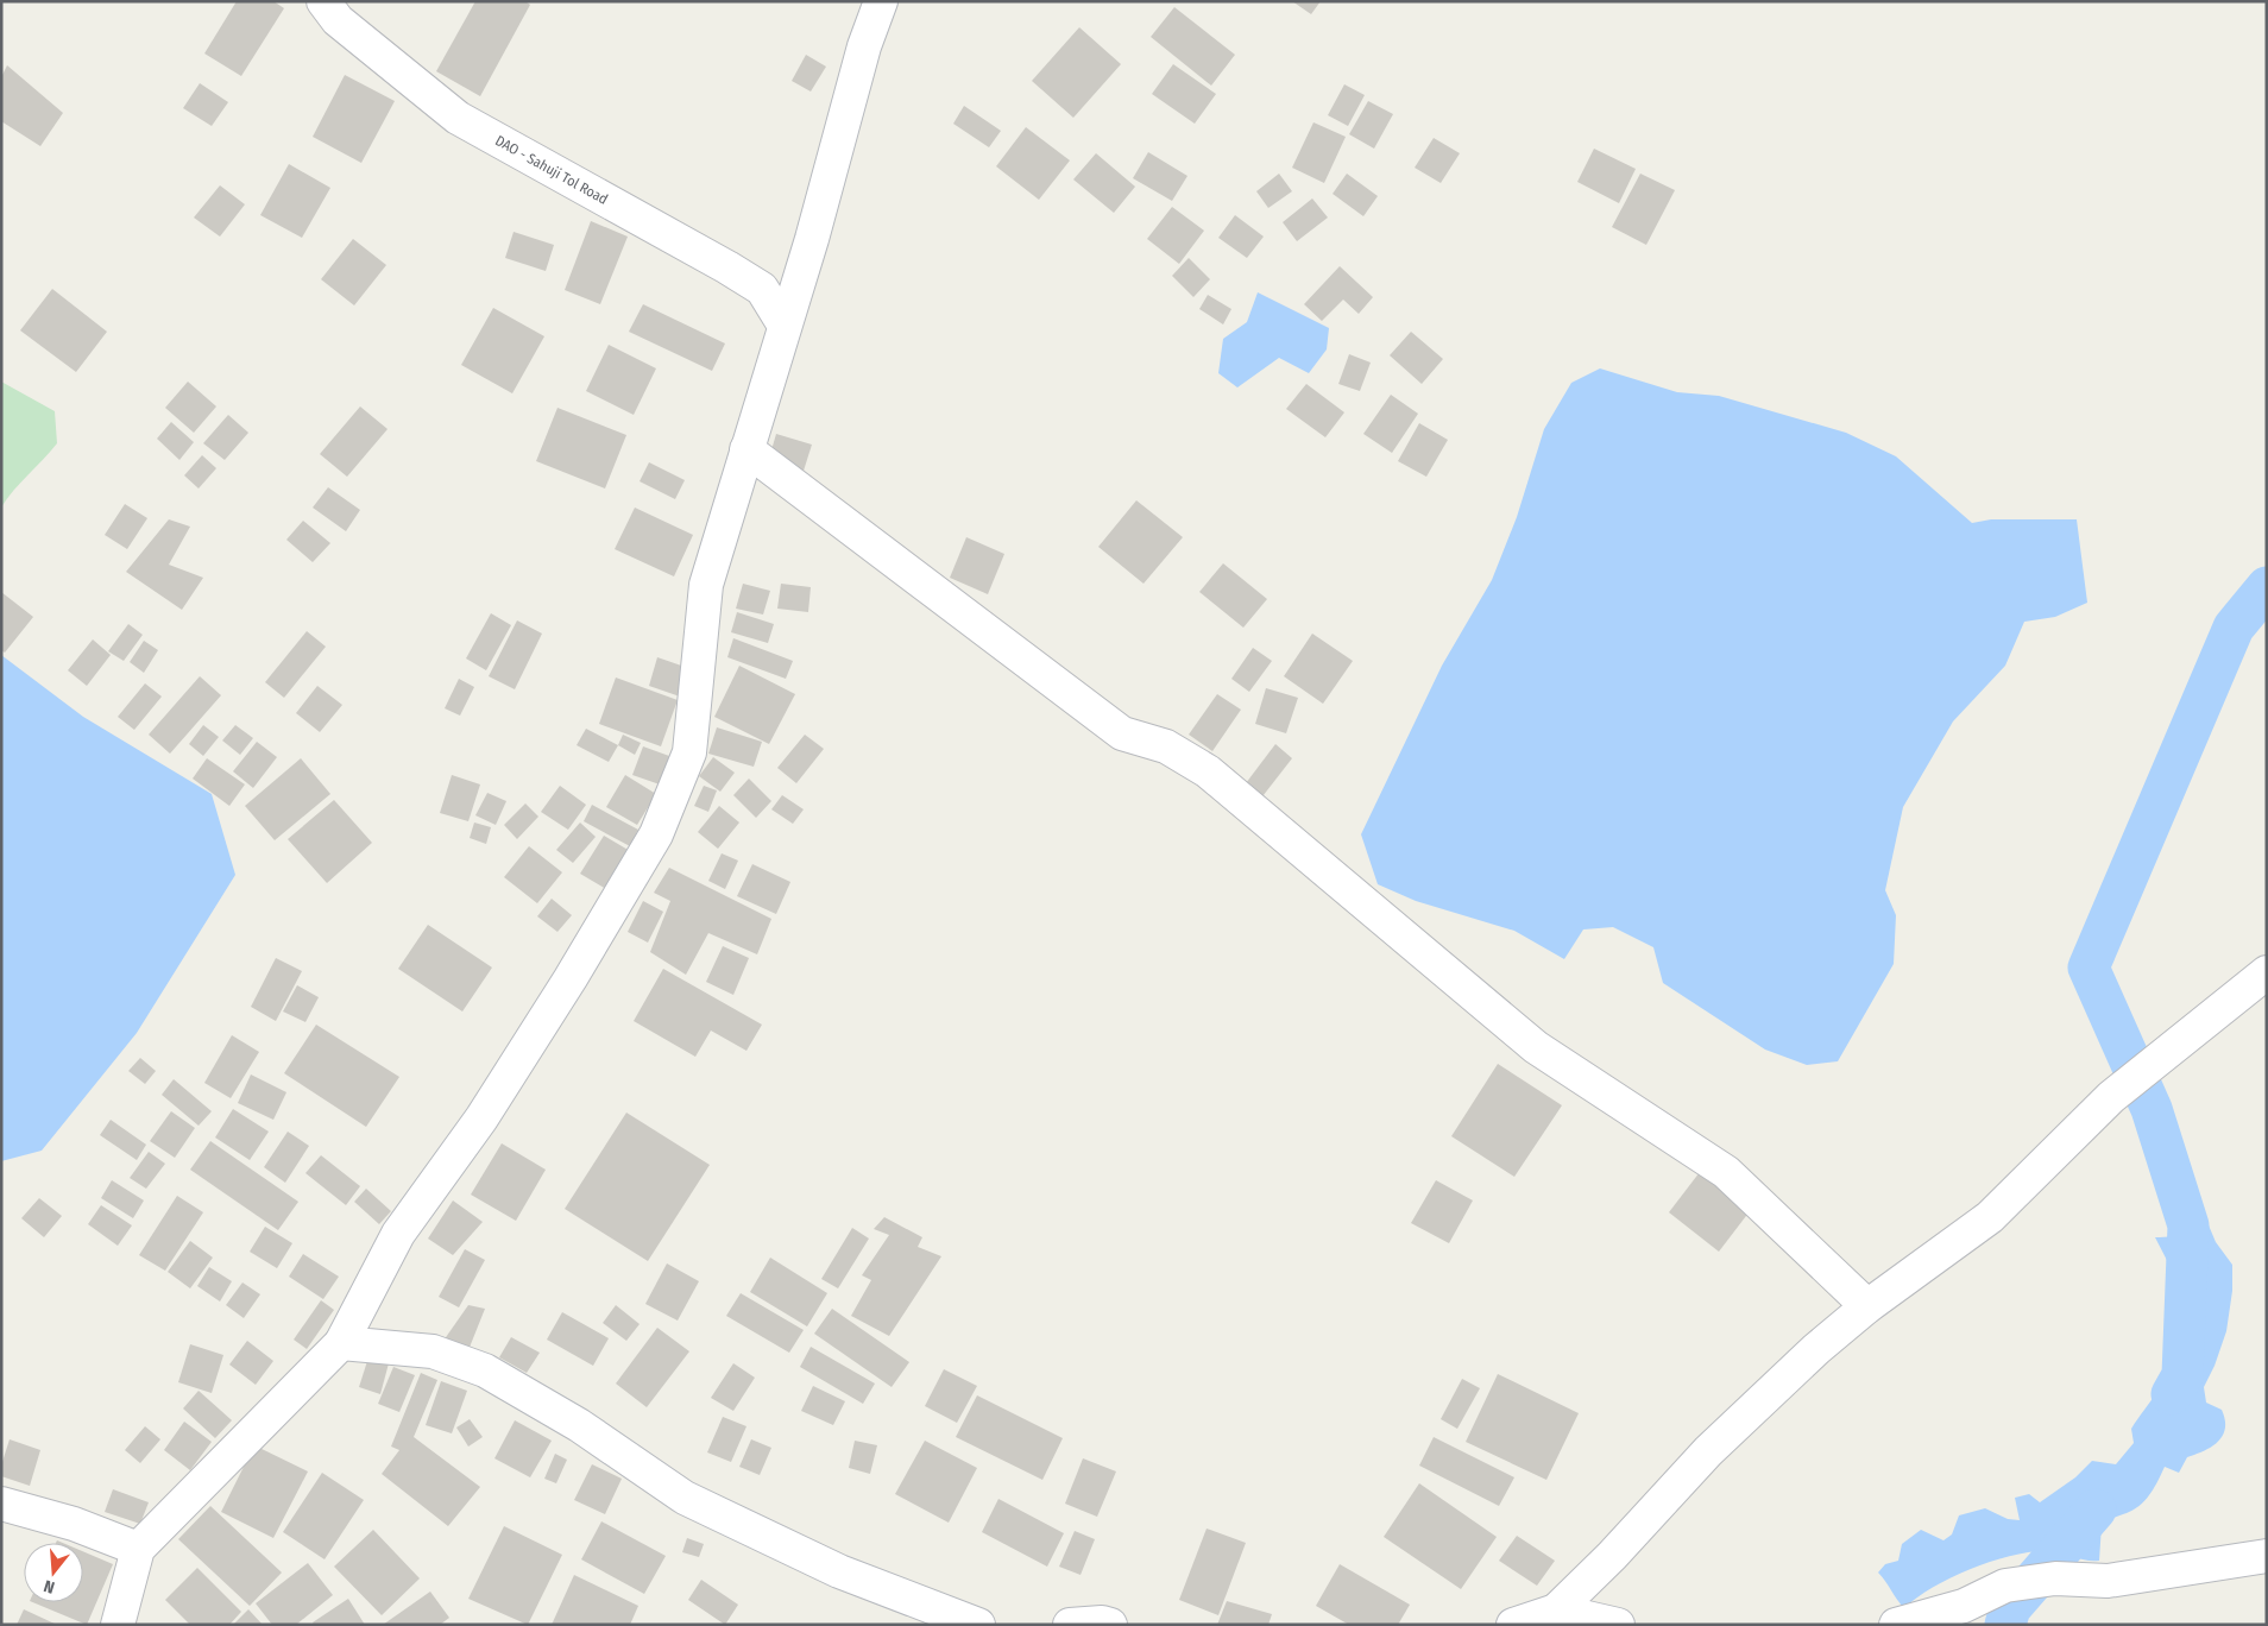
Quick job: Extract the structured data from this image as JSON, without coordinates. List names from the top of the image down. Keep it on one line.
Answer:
{"streets":{"street":["DAO - Sahuji Tol Road"]},"north":"bottom"}
